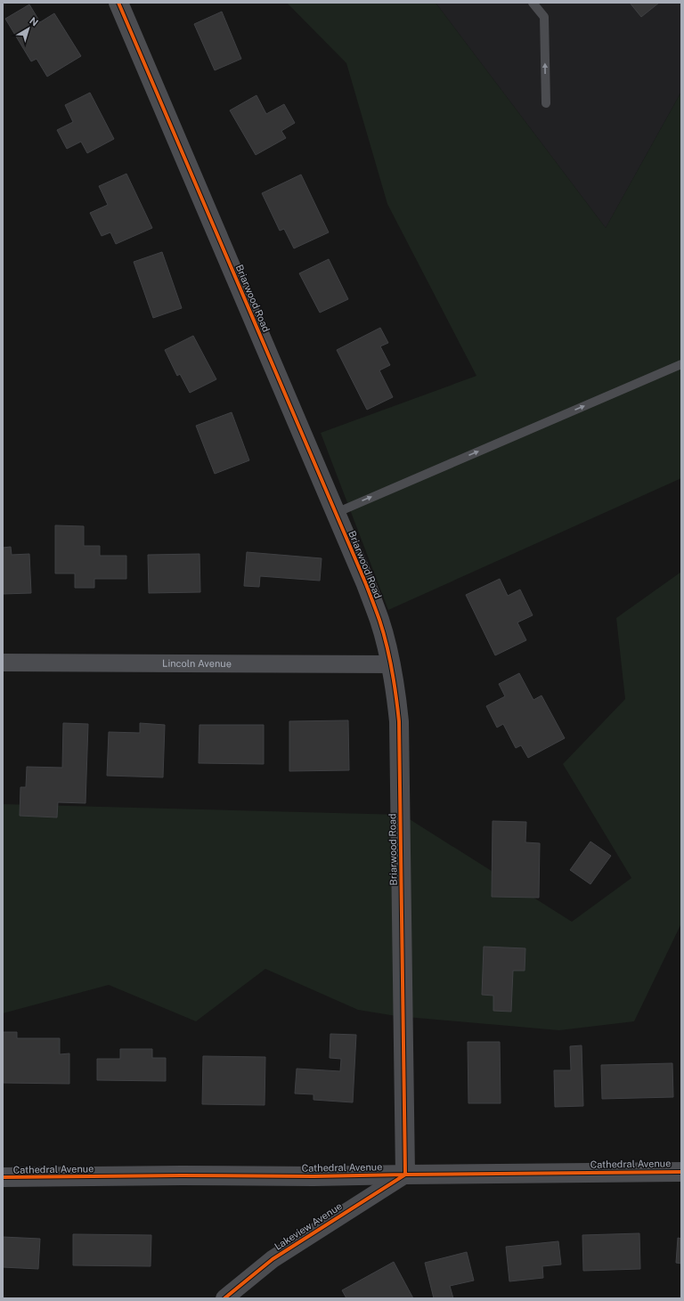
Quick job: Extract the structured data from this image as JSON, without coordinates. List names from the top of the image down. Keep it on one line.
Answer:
{"streets":{"street":["Briarwood Road","Lincoln Avenue","Cathedral Avenue","Lakeview Avenue"]},"crossings":[["Briarwood Road","Lincoln Avenue"],["Briarwood Road","Cathedral Avenue"],["Briarwood Road","Lakeview Avenue"],["Cathedral Avenue","Lakeview Avenue"]],"north":"top right"}
